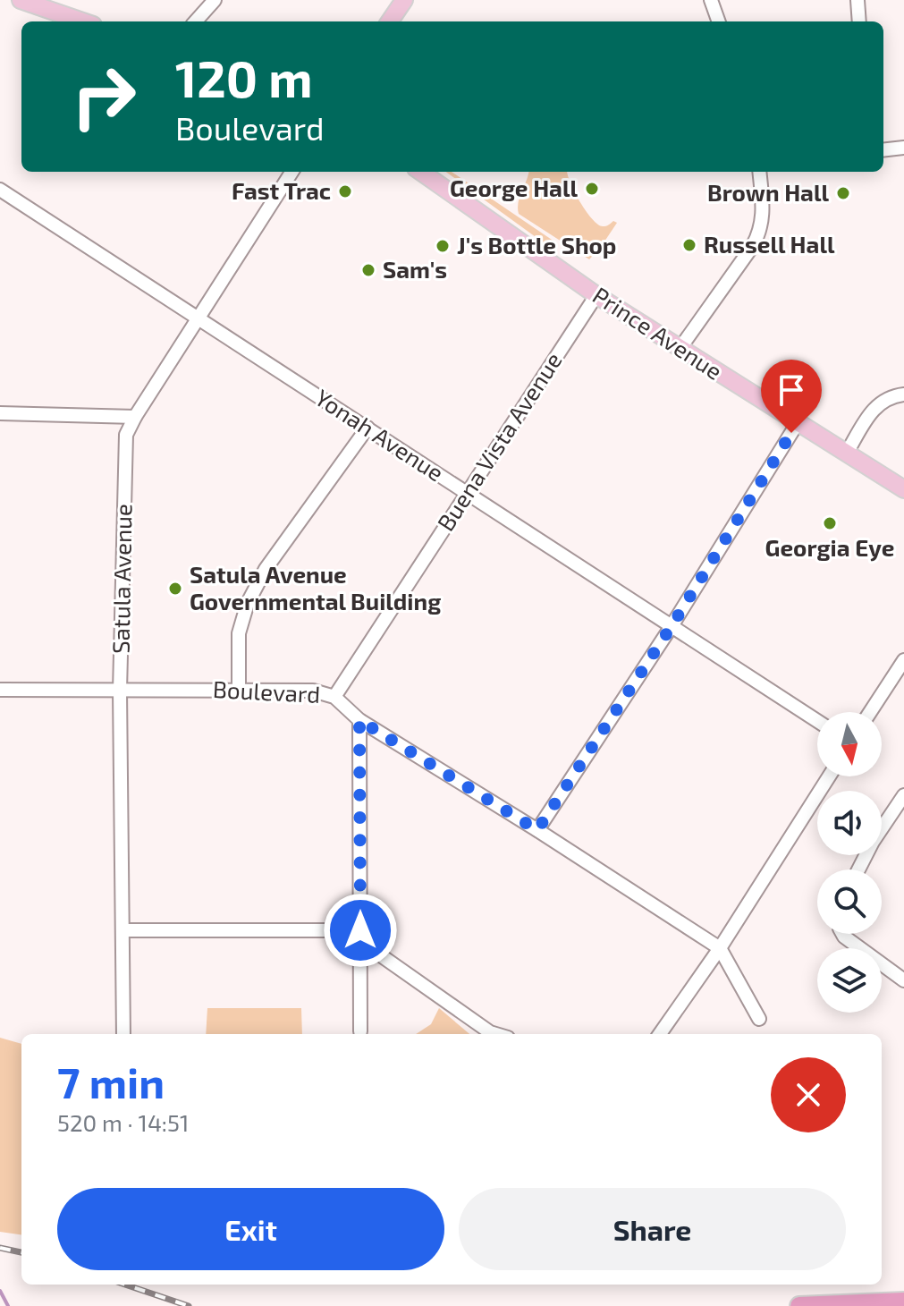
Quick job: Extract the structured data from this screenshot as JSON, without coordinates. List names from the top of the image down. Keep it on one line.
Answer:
{"streets":{"main road":["Prince Avenue"],"street":["Yonah Avenue","Buena Vista Avenue","Satula Avenue","Boulevard"]},"crossings":[["Prince Avenue","Buena Vista Avenue"],["Yonah Avenue","Buena Vista Avenue"],["Yonah Avenue","Satula Avenue"],["Buena Vista Avenue","Boulevard"],["Satula Avenue","Boulevard"]],"places":["George Hall","Fast Trac","Brown Hall","Russell Hall","J's Bottle Shop","Sam's","Georgia Eye","Satula Avenue Governmental Building"],"north":"bottom","page":{"turn":["120 m","Boulevard"],"heading":["7 min","520 m · 14:51"],"buttons":["Exit","Share"]}}
